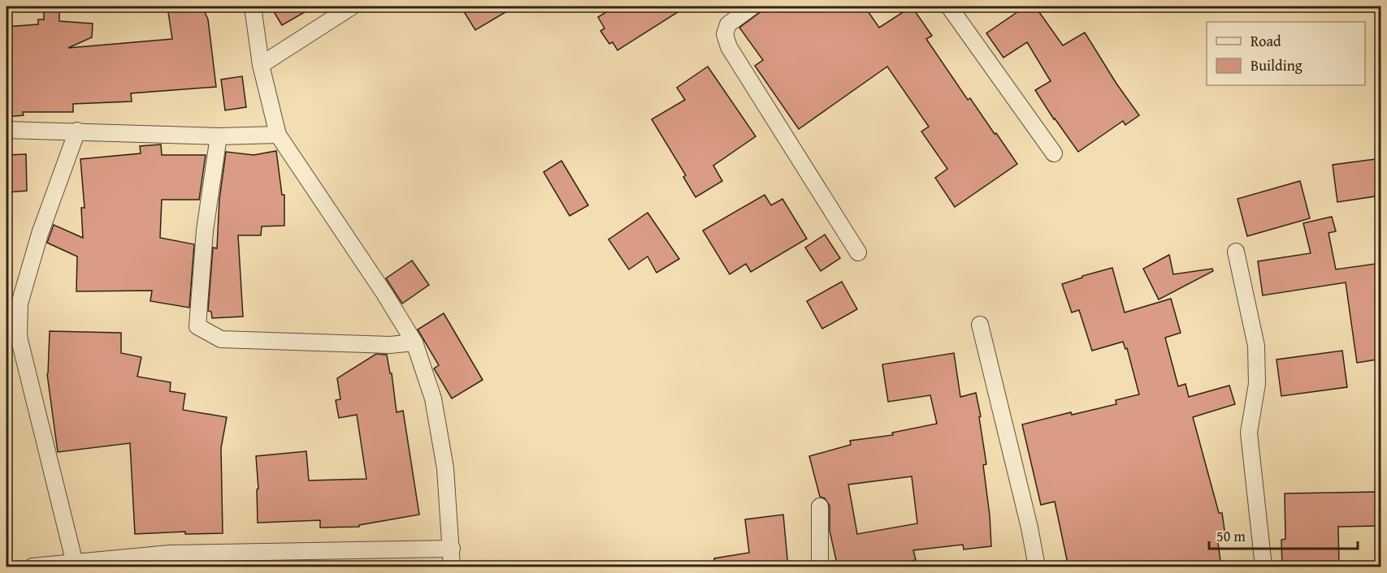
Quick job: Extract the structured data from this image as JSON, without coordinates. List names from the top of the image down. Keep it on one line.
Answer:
{"legend":["Road","Building"],"scale_bar":"50 m"}
